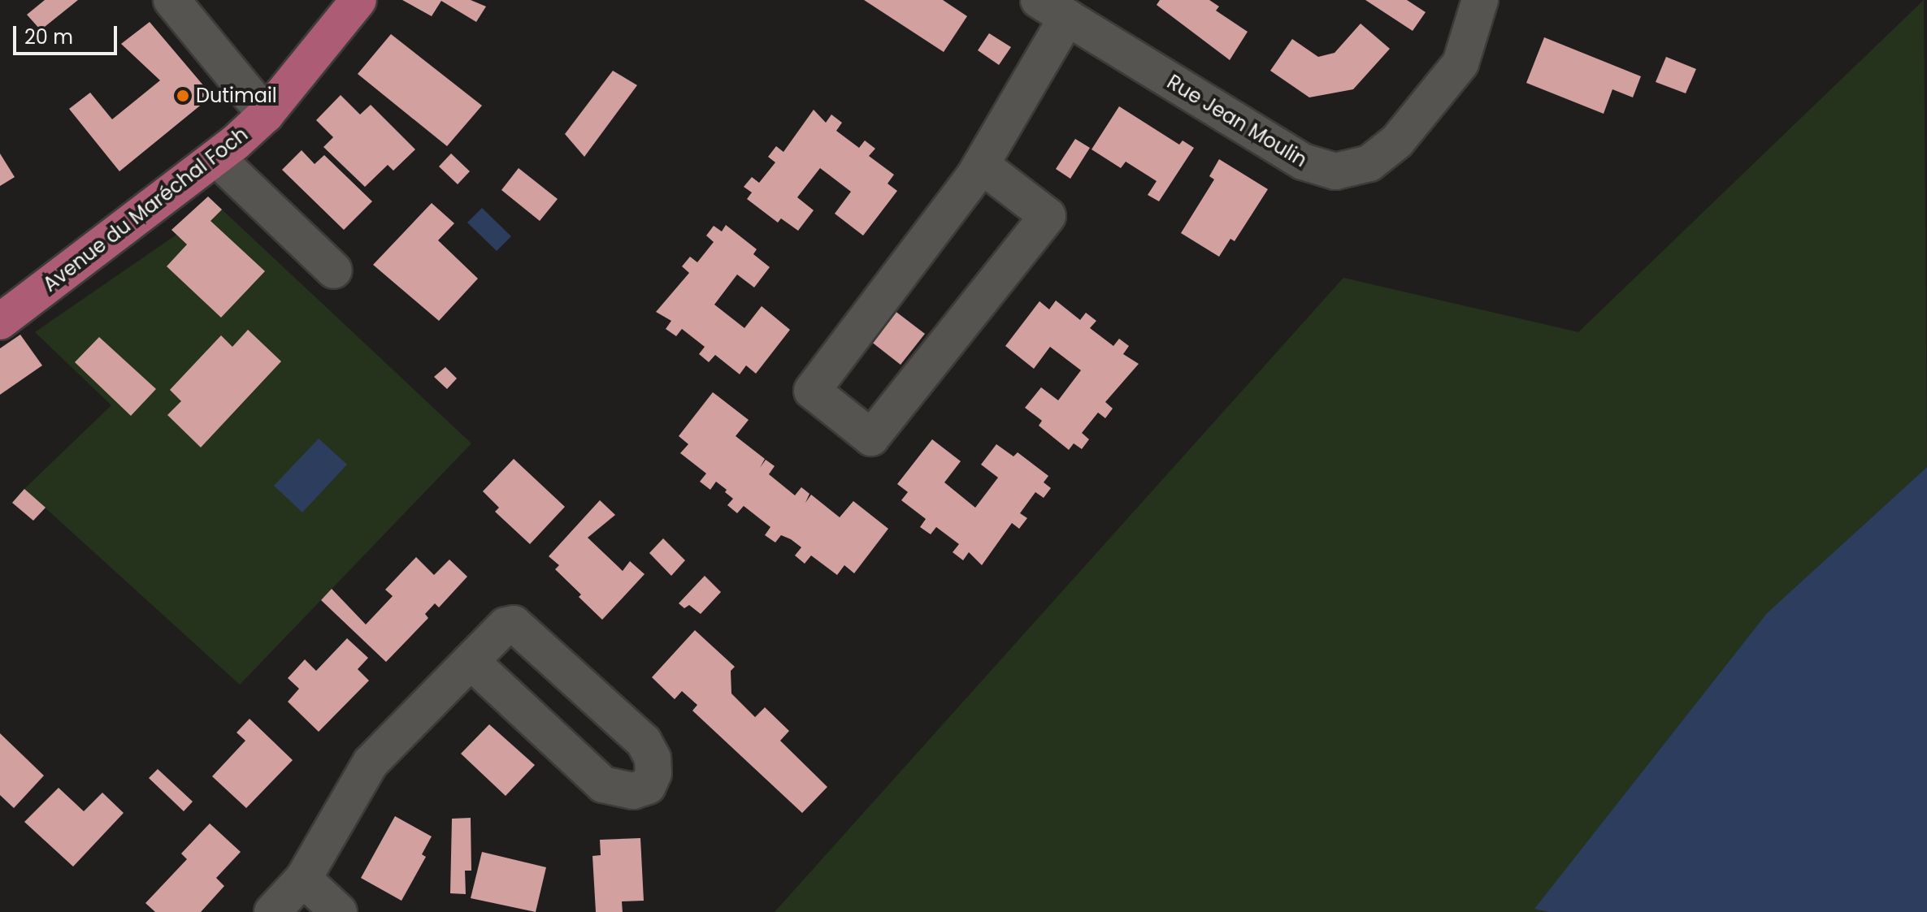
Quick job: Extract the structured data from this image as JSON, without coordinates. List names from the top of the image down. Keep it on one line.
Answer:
{"streets":{"main road":["Avenue du Maréchal Foch"],"street":["Rue Jean Moulin"]},"places":["Dutimail"],"scale_bar":"20 m"}
